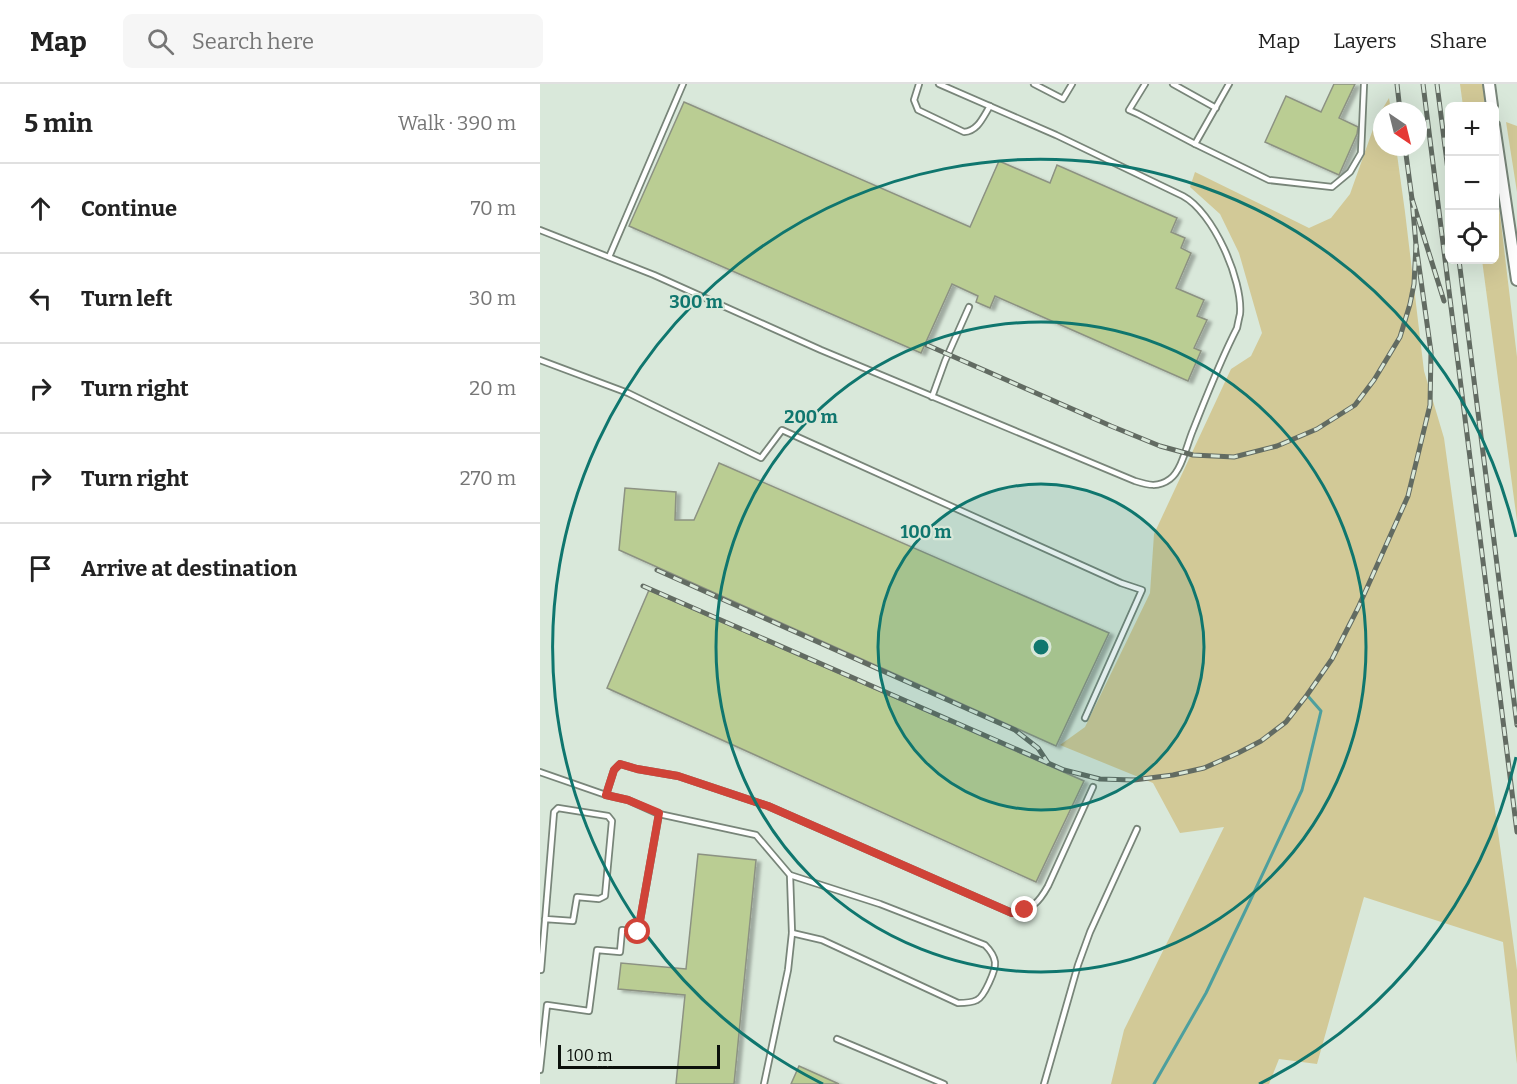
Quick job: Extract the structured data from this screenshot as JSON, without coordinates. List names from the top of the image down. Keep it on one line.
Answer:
{"scale_bar":"100 m","north":"bottom right","page":{"header":"Map","search":"Search here","nav":["Map","Layers","Share"],"heading":["5 min","Walk · 390 m"],"map_buttons":["+","−"],"list":[["Continue","70 m"],["Turn left","30 m"],["Turn right","20 m"],["Turn right","270 m"],"Arrive at destination"],"scale":"100 m"},"rings":["300 m","200 m","100 m"]}
